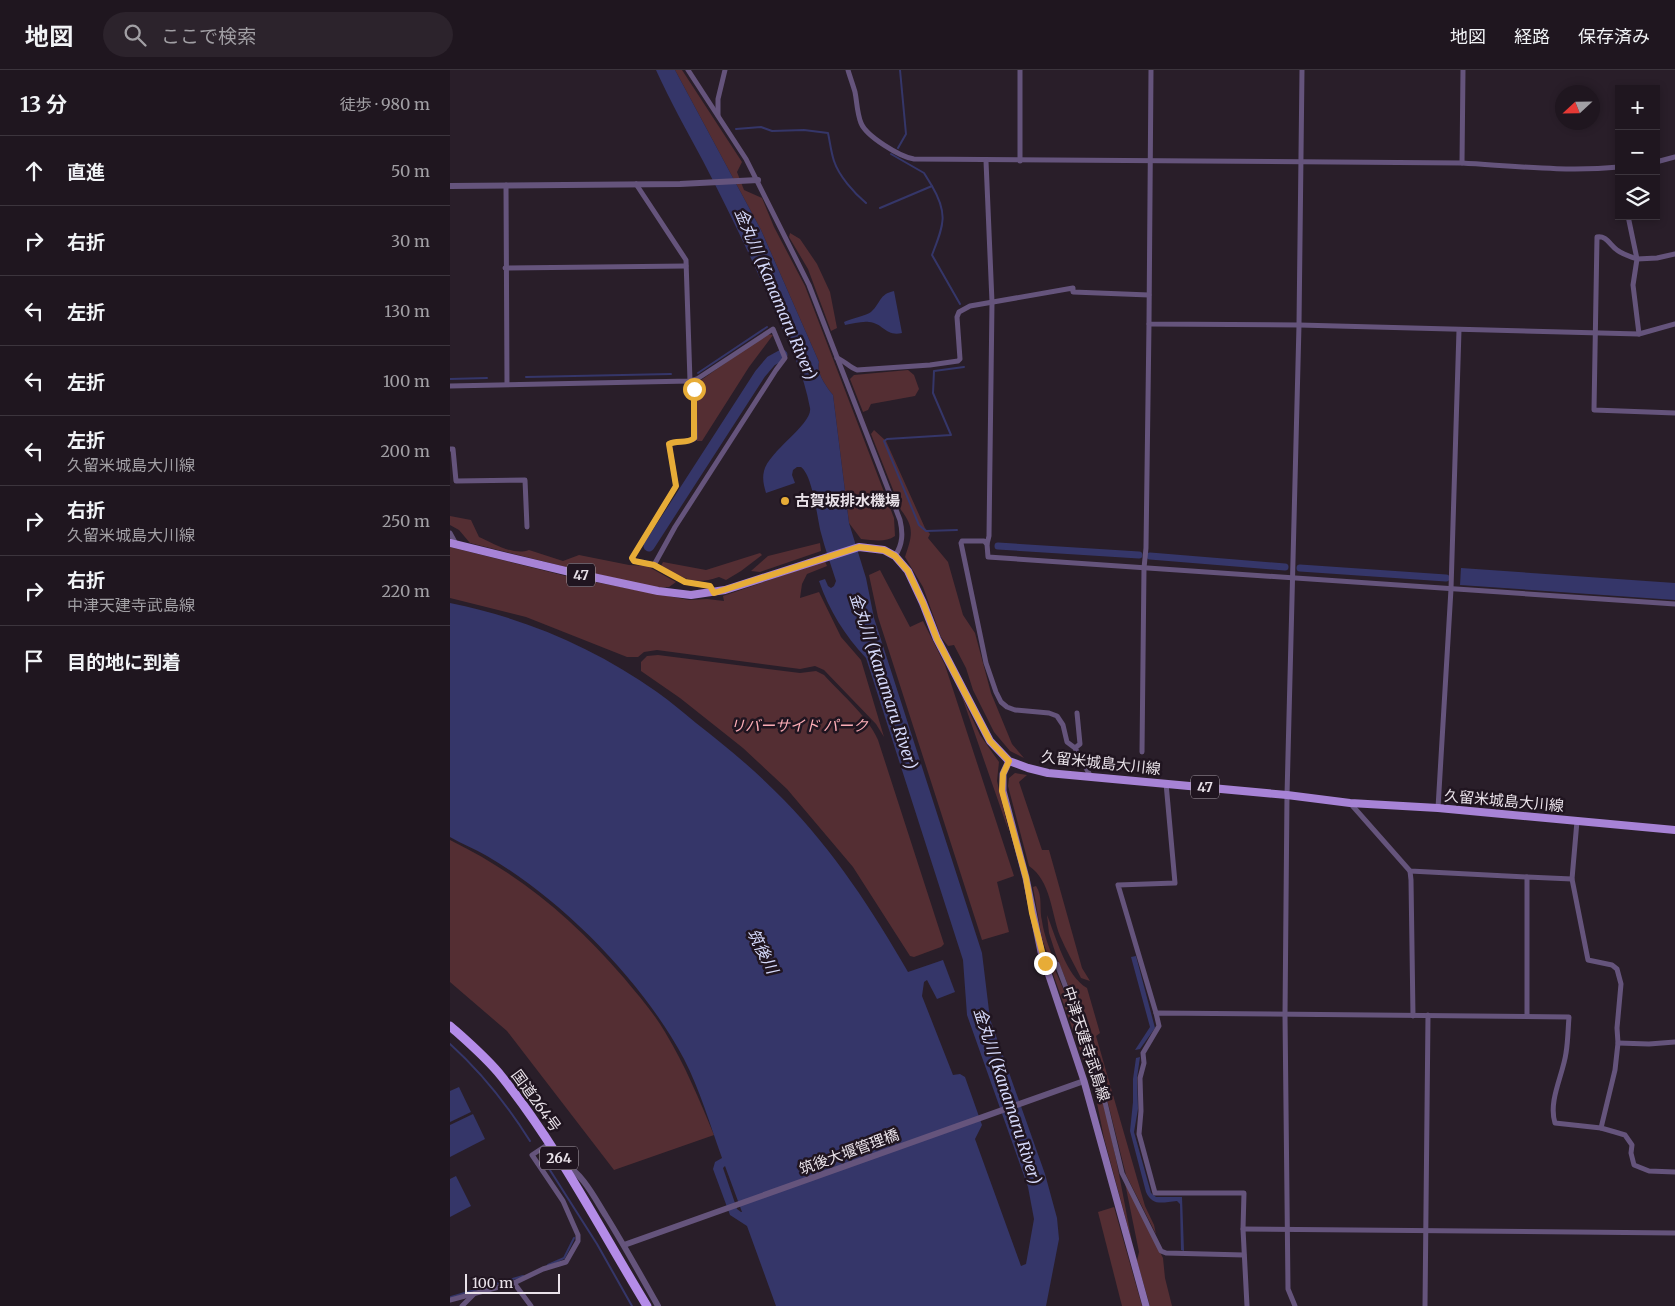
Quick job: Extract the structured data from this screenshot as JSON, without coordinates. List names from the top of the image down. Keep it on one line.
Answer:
{"streets":{"highway":["国道264号","264"],"main road":["47","久留米城島大川線","中津天建寺武島線"],"street":["筑後大堰管理橋"]},"crossings":[["47","久留米城島大川線"],["久留米城島大川線","中津天建寺武島線"],["中津天建寺武島線","筑後大堰管理橋"]],"water":["金丸川 (Kanamaru River)","筑後川"],"parks":["リバーサイド パーク"],"places":["古賀坂排水機場"],"scale_bar":"100 m","north":"left","page":{"header":"地図","search":"ここで検索","nav":["地図","経路","保存済み"],"heading":["13 分","徒歩 · 980 m"],"map_buttons":["+","−"],"list":[["直進","50 m"],["右折","30 m"],["左折","130 m"],["左折","100 m"],["左折","久留米城島大川線","200 m"],["右折","久留米城島大川線","250 m"],["右折","中津天建寺武島線","220 m"],"目的地に到着"],"scale":"100 m"}}
